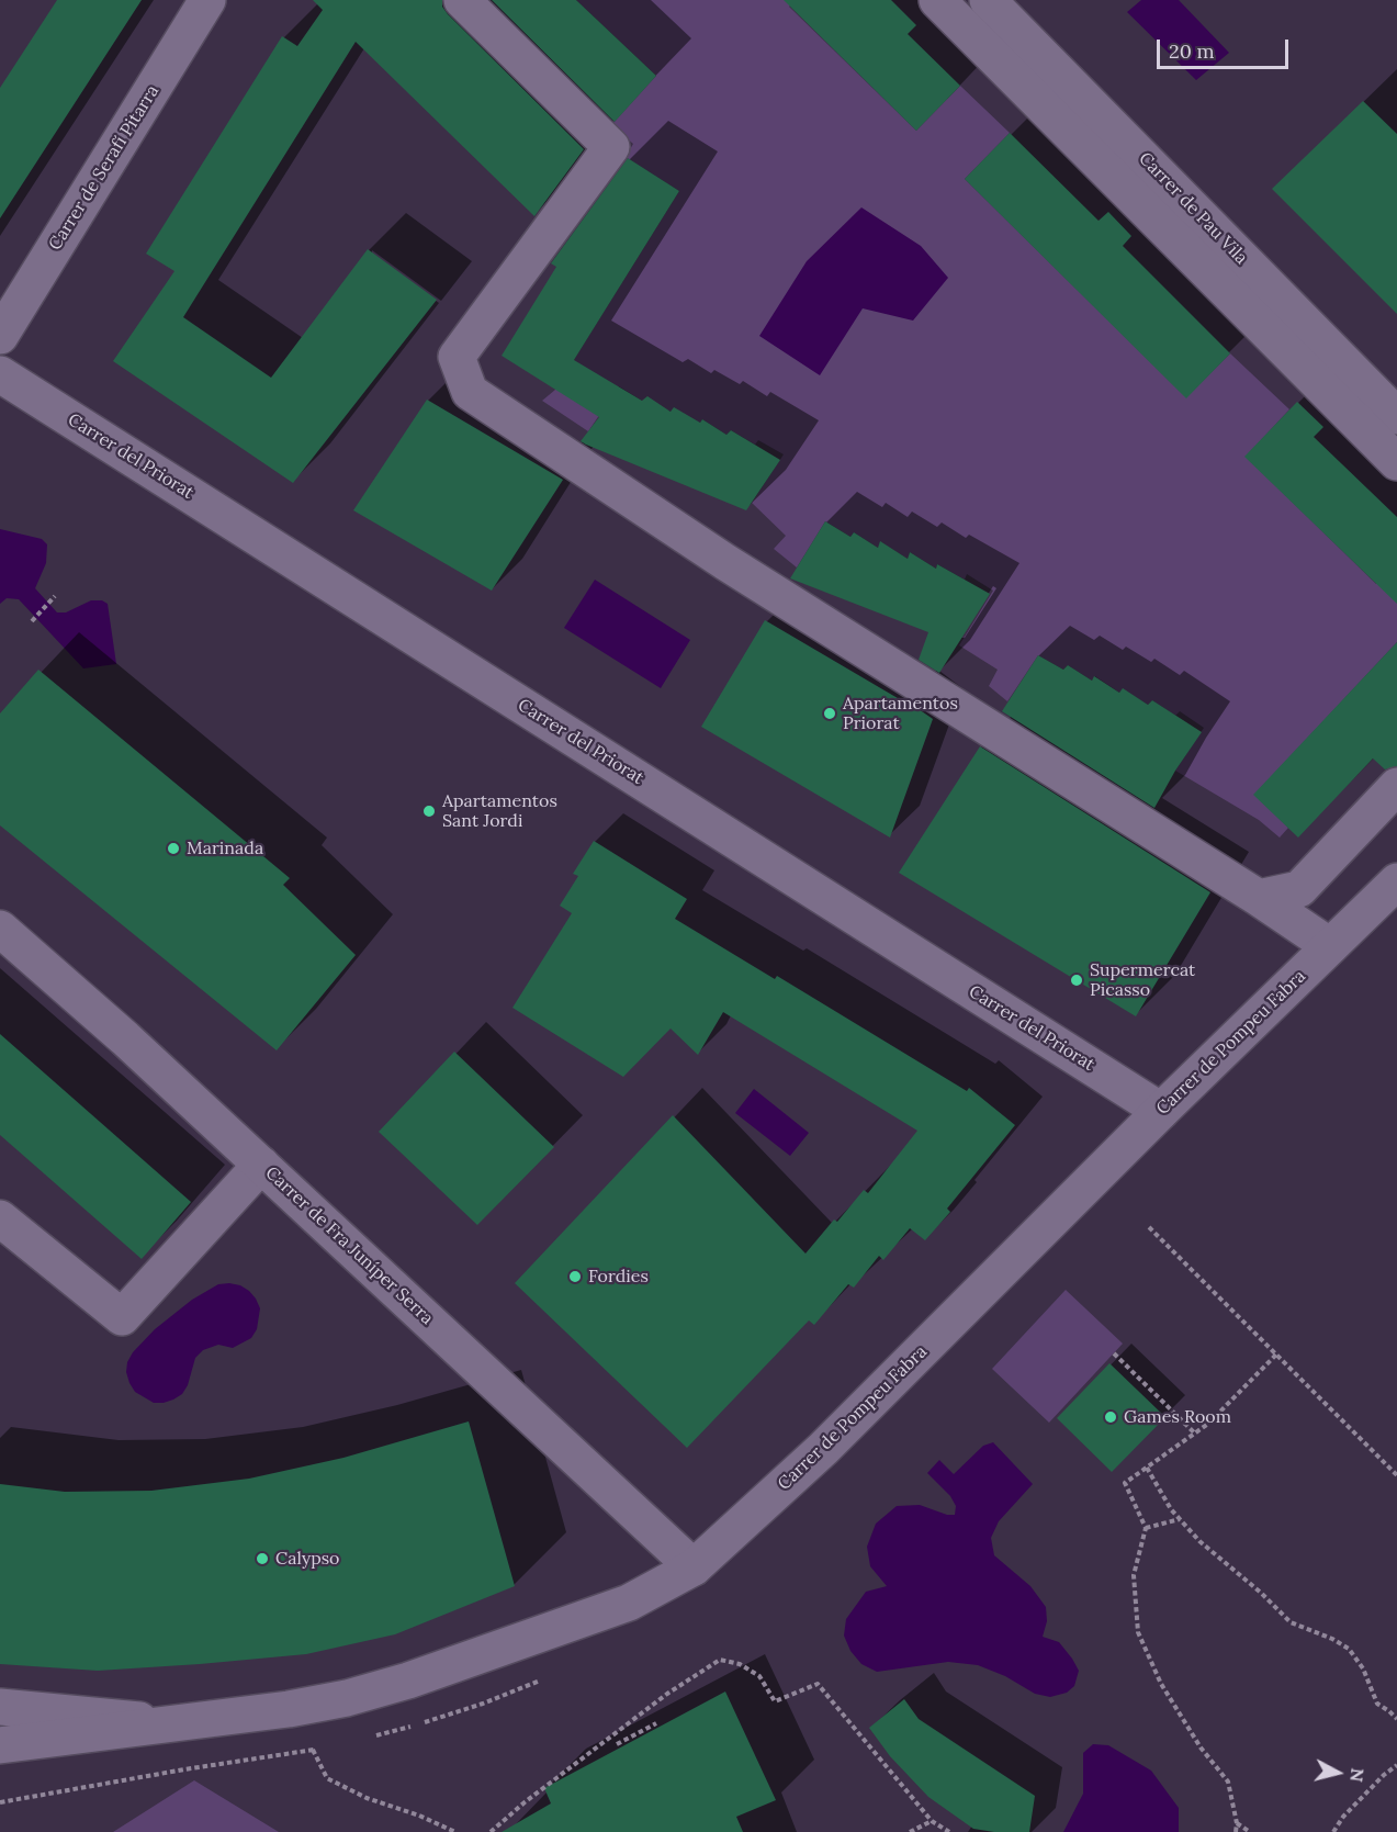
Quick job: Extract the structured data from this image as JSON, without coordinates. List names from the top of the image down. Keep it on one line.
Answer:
{"streets":{"street":["Carrer de Serafí Pitarra","Carrer de Pau Vila","Carrer del Priorat","Carrer de Pompeu Fabra","Carrer de Fra Juníper Serra"]},"crossings":[["Carrer del Priorat","Carrer de Pompeu Fabra"],["Carrer de Pompeu Fabra","Carrer de Fra Juníper Serra"]],"places":["Apartamentos Priorat","Apartamentos Sant Jordi","Marinada","Supermercat Picasso","Fordies","Games Room","Calypso"],"scale_bar":"20 m","north":"right"}
